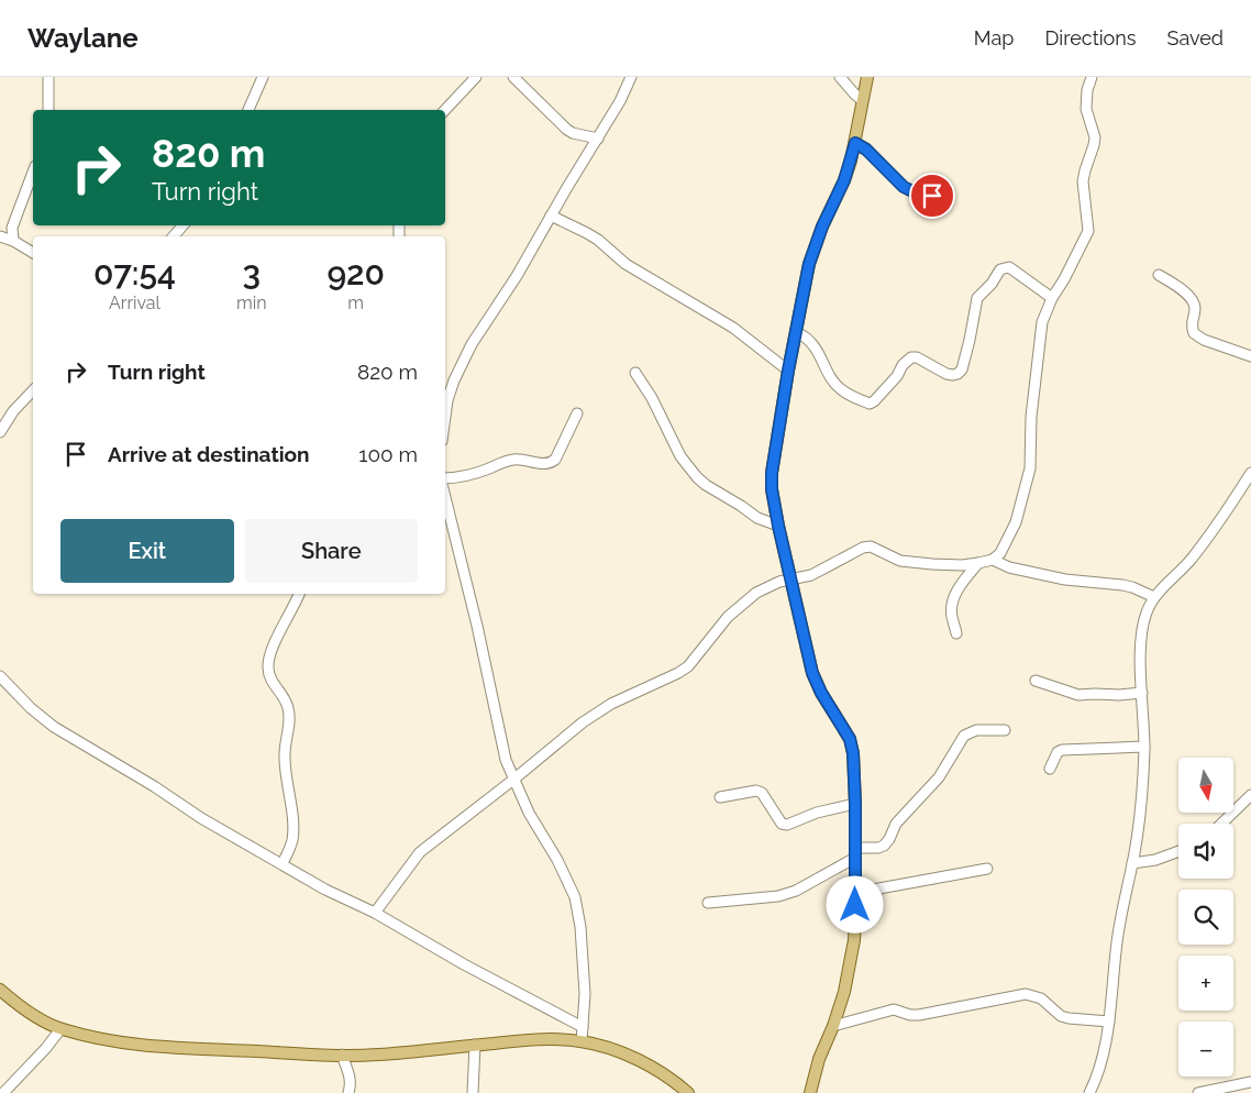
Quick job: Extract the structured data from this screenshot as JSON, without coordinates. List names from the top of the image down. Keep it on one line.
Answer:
{"north":"bottom","page":{"header":"Waylane","nav":["Map","Directions","Saved"],"turn":["820 m","Turn right"],"eta":["07:54","Arrival","3","min","920","m"],"list":[{"name":"Turn right","value":"820 m"},{"name":"Arrive at destination","value":"100 m"}],"buttons":["Exit","Share"],"map_buttons":["+","−"]}}
